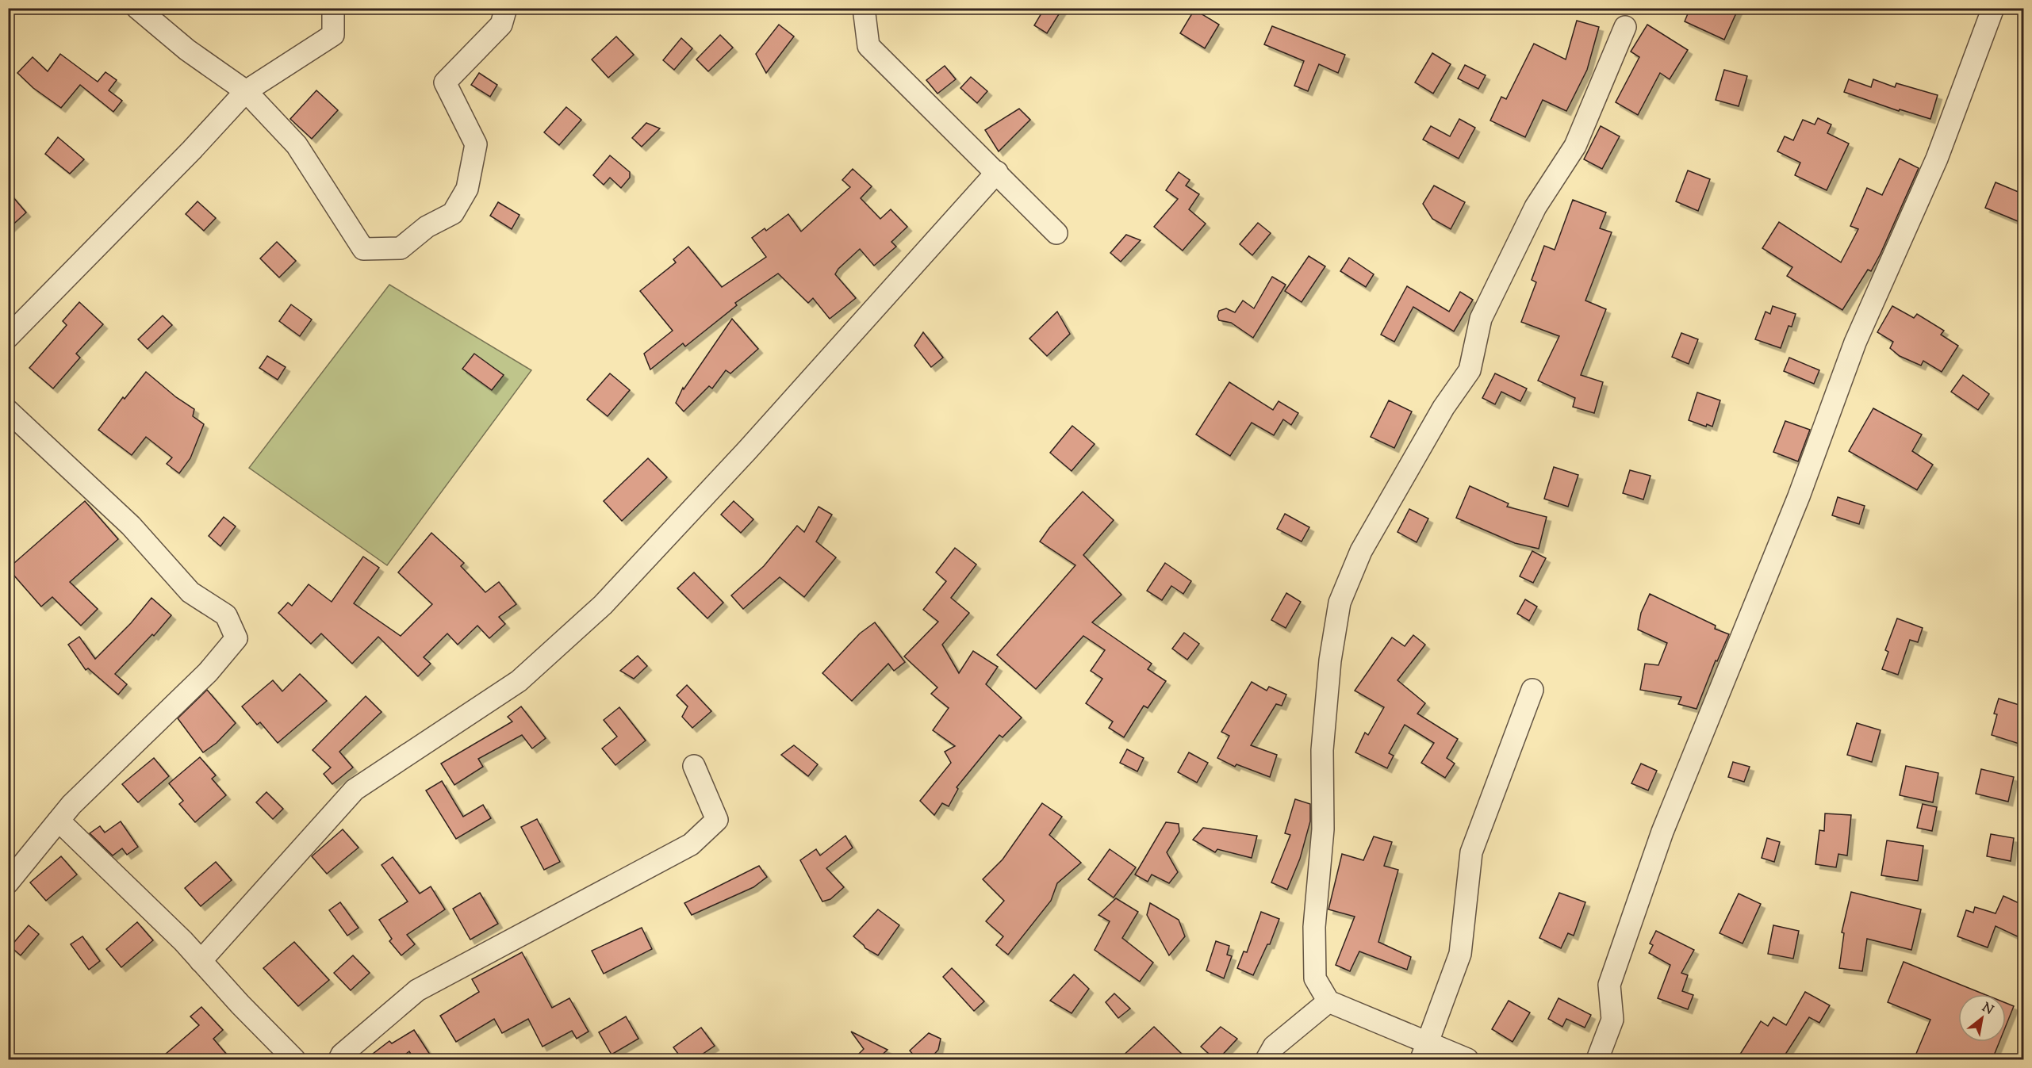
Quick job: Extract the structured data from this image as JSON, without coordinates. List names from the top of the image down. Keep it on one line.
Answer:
{"north":"top right"}
